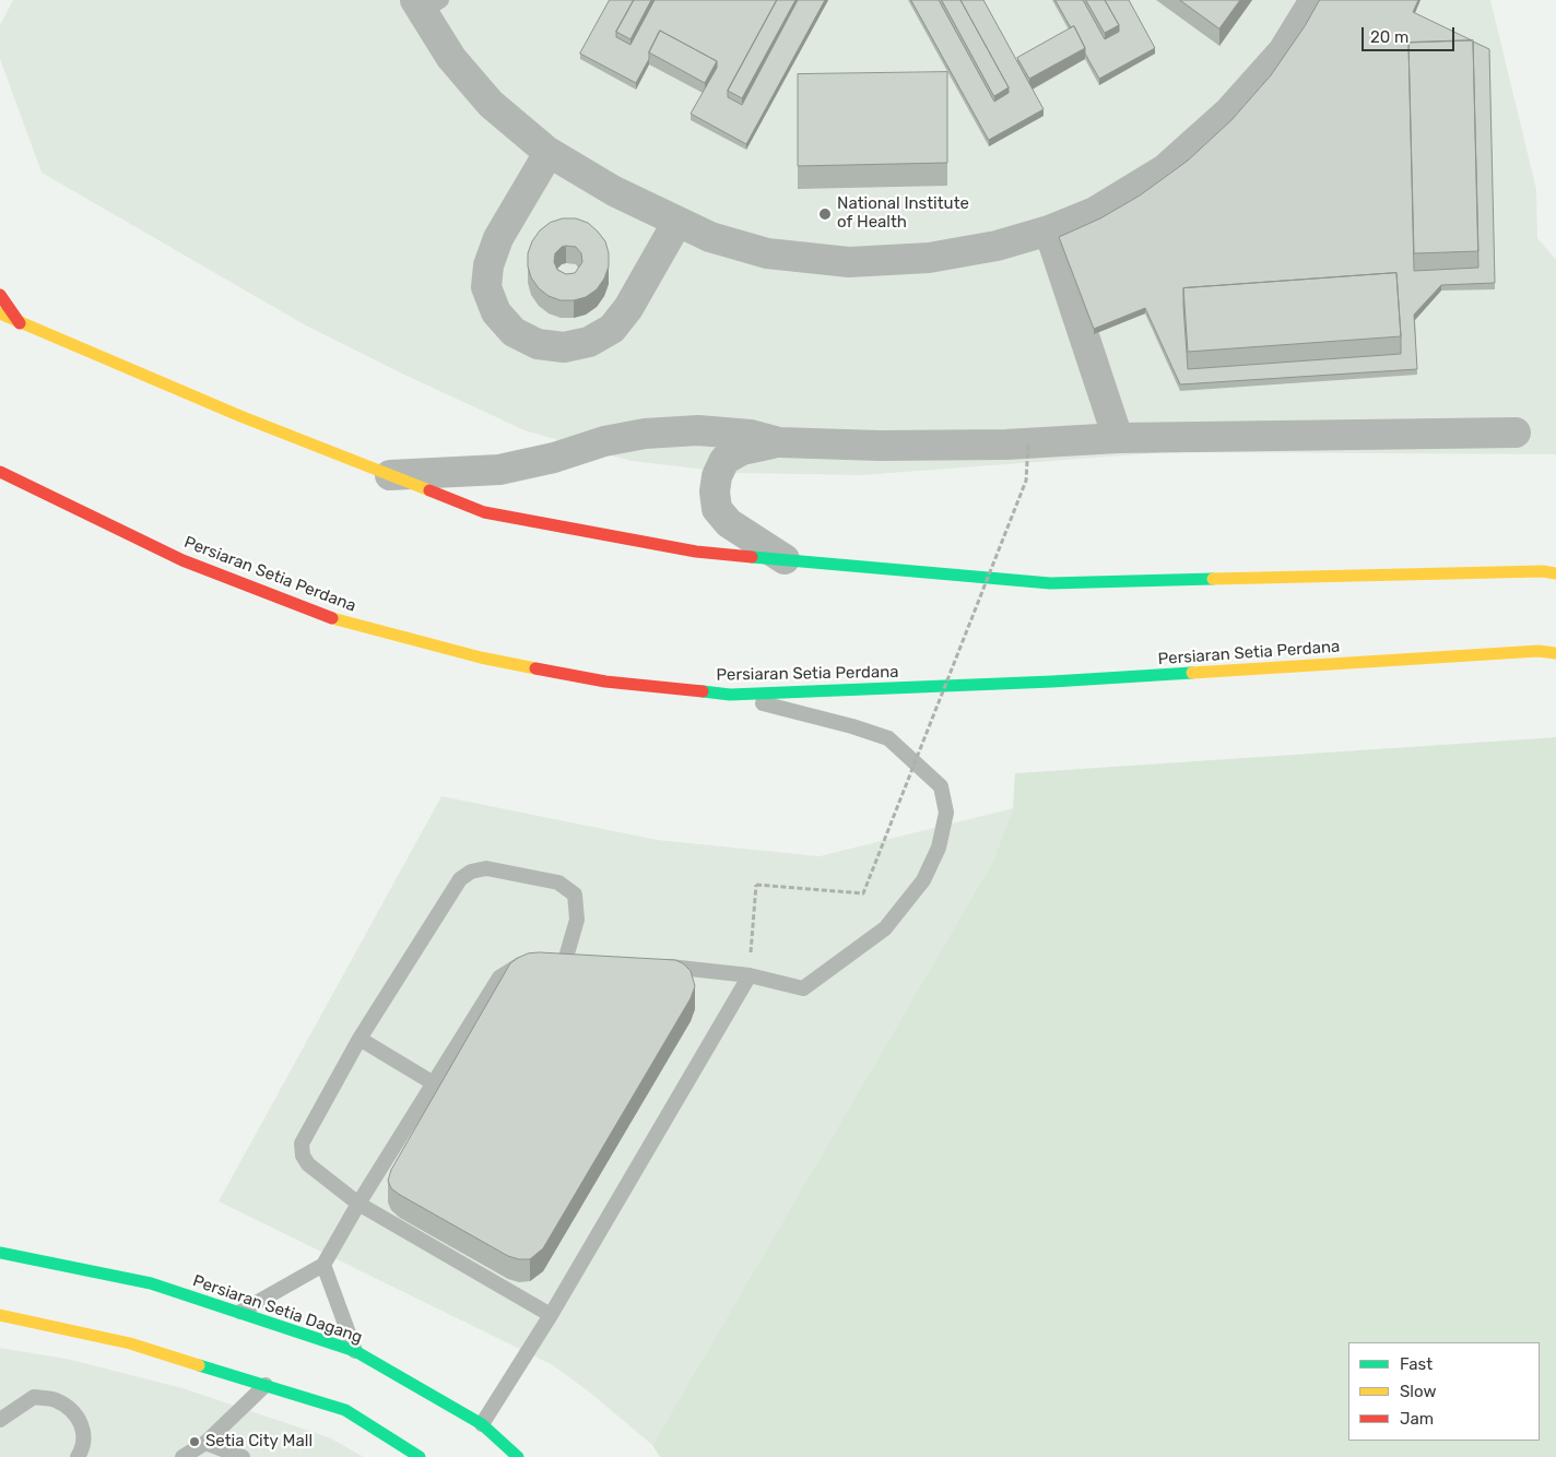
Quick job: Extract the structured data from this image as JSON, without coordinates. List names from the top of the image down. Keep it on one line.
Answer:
{"streets":{"main road":["Persiaran Setia Perdana","Persiaran Setia Dagang"]},"places":["National Institute of Health","Setia City Mall"],"legend":["Fast","Slow","Jam"],"scale_bar":"20 m"}
